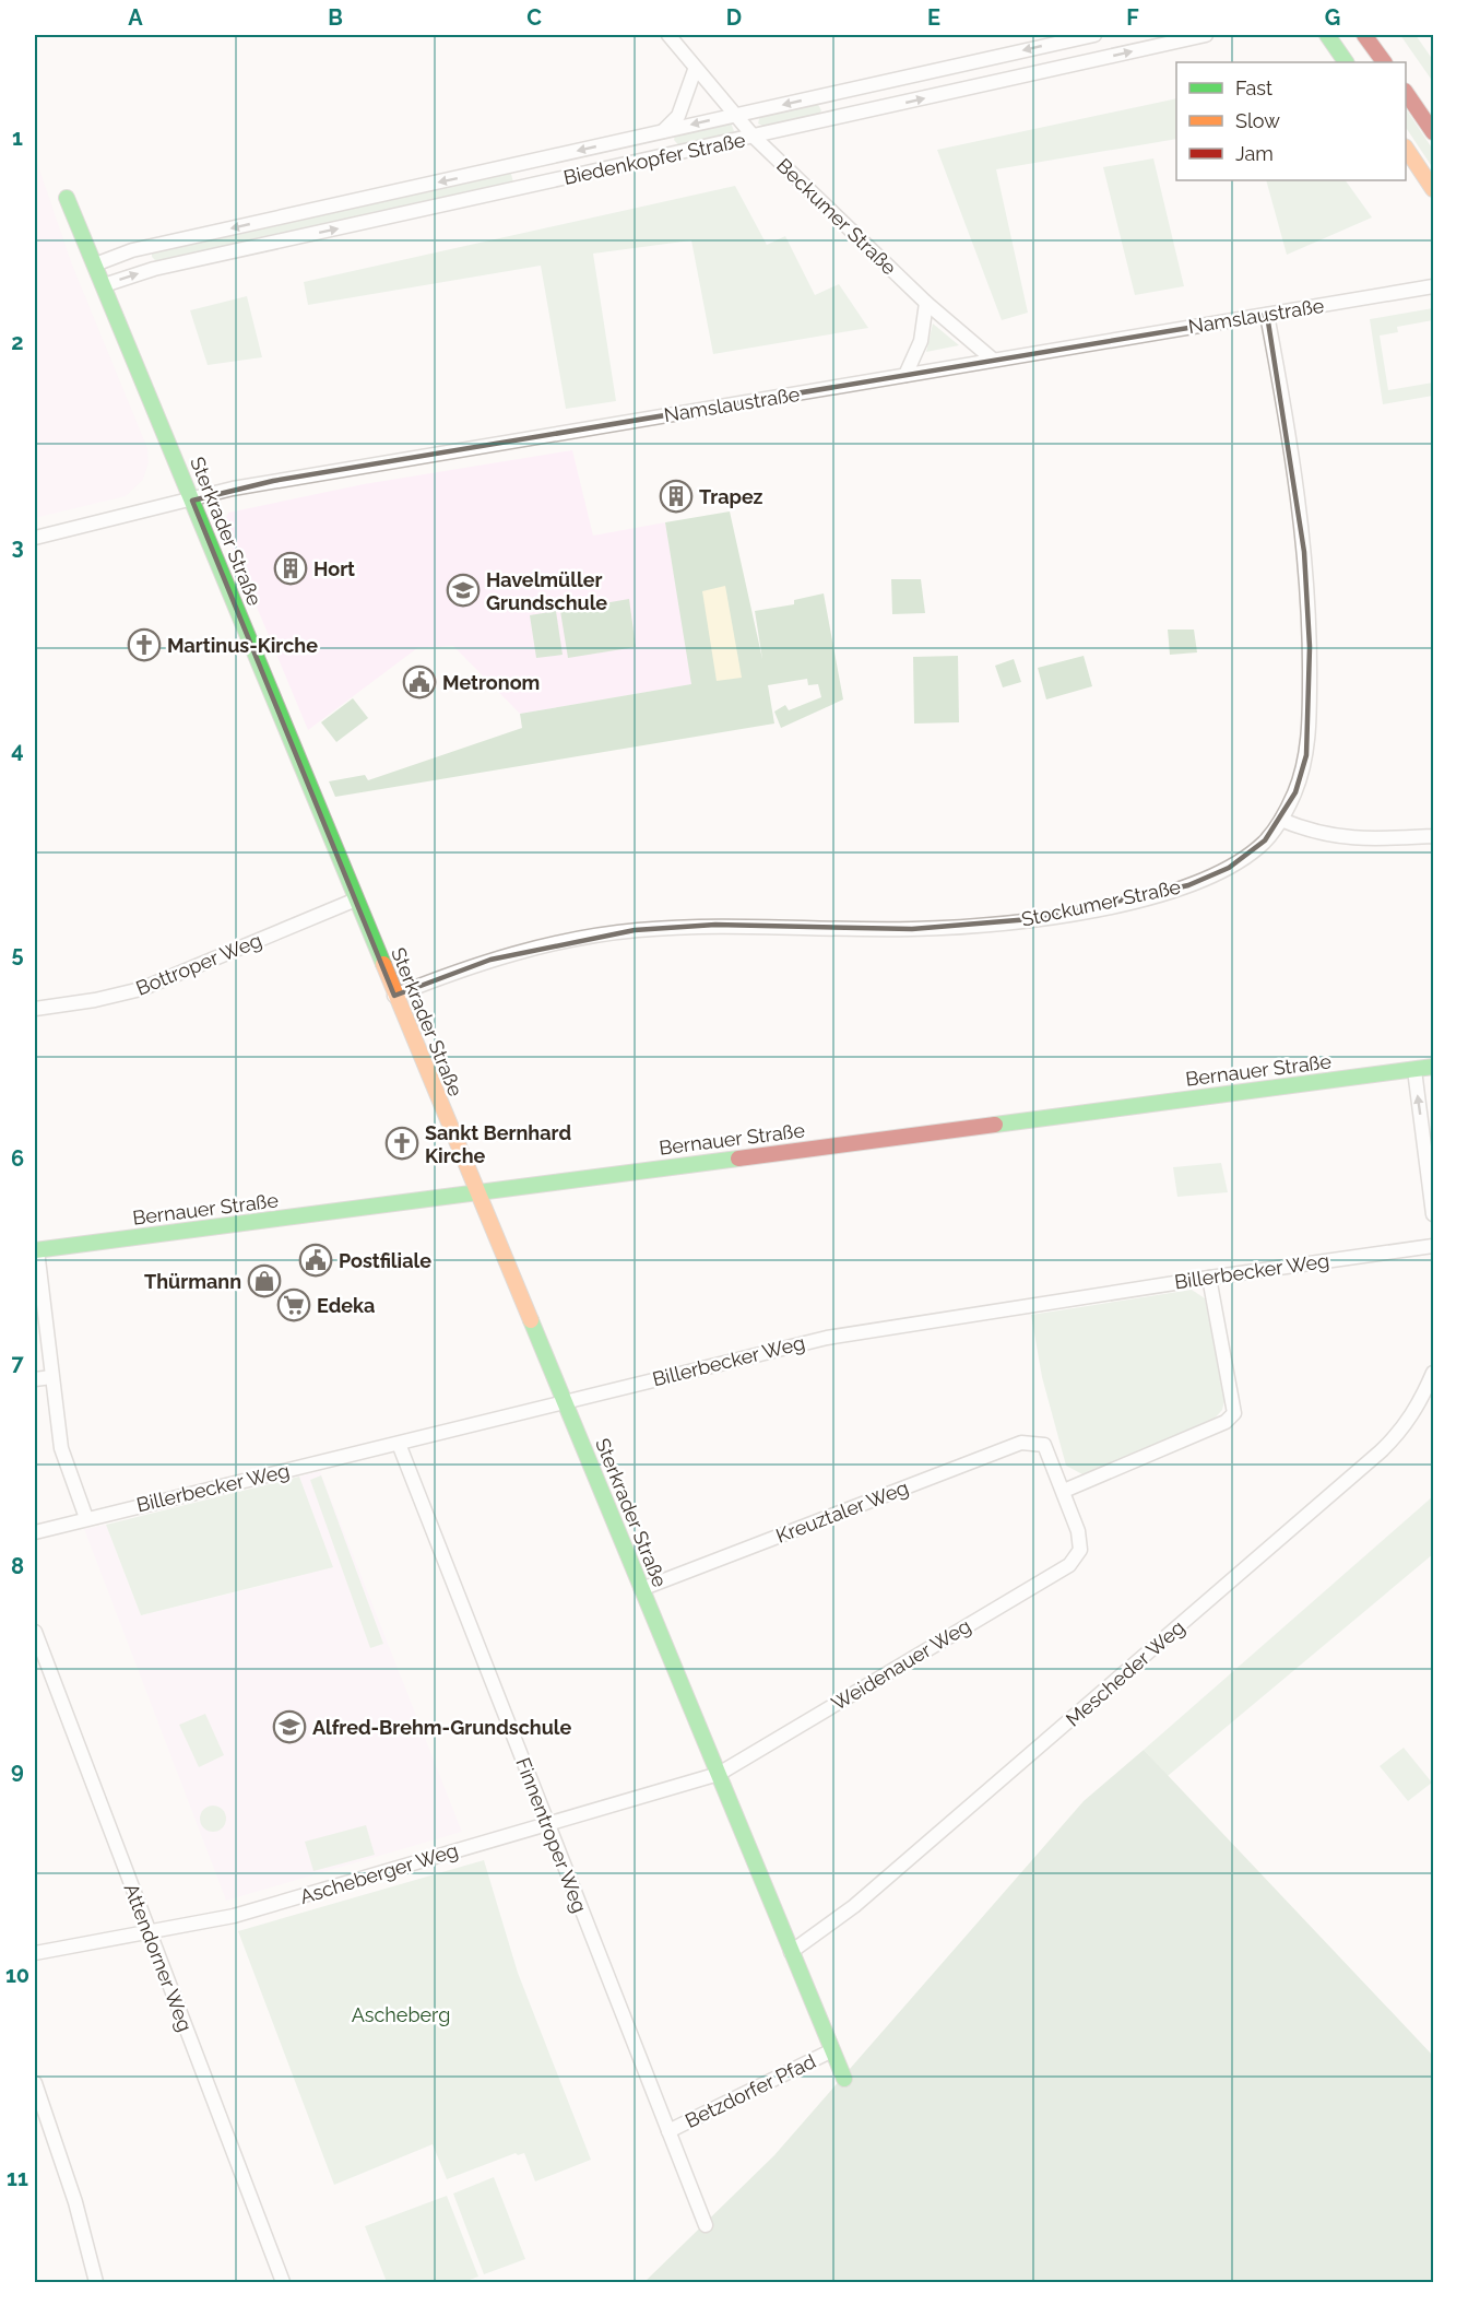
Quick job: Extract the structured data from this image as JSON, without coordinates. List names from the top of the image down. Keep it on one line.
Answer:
{"streets":{"street":["Biedenkopfer Straße","Beckumer Straße","Namslaustraße","Sterkrader Straße","Stockumer Straße","Bottroper Weg","Bernauer Straße","Billerbecker Weg","Kreuztaler Weg","Weidenauer Weg","Mescheder Weg","Finnentroper Weg","Ascheberger Weg","Attendorner Weg","Betzdorfer Pfad"]},"crossings":[["Biedenkopfer Straße","Beckumer Straße"],["Biedenkopfer Straße","Sterkrader Straße"],["Beckumer Straße","Namslaustraße"],["Namslaustraße","Sterkrader Straße"],["Namslaustraße","Stockumer Straße"],["Sterkrader Straße","Stockumer Straße"],["Sterkrader Straße","Bottroper Weg"],["Sterkrader Straße","Bernauer Straße"],["Sterkrader Straße","Billerbecker Weg"],["Sterkrader Straße","Kreuztaler Weg"],["Sterkrader Straße","Weidenauer Weg"],["Sterkrader Straße","Mescheder Weg"],["Sterkrader Straße","Ascheberger Weg"],["Sterkrader Straße","Betzdorfer Pfad"],["Billerbecker Weg","Finnentroper Weg"],["Kreuztaler Weg","Weidenauer Weg"],["Weidenauer Weg","Ascheberger Weg"],["Finnentroper Weg","Ascheberger Weg"],["Finnentroper Weg","Betzdorfer Pfad"],["Ascheberger Weg","Attendorner Weg"]],"parks":["Ascheberg"],"places":{"building":["Trapez","Hort"],"school or university":["Havelmüller Grundschule","Alfred-Brehm-Grundschule"],"church":["Martinus-Kirche","Sankt Bernhard Kirche"],"public building":["Metronom","Postfiliale"],"shop":["Thürmann"],"supermarket":["Edeka"]},"legend":["Fast","Slow","Jam"],"grid":{"columns":["A","B","C","D","E","F","G"],"rows":["1","2","3","4","5","6","7","8","9","10","11"]}}
